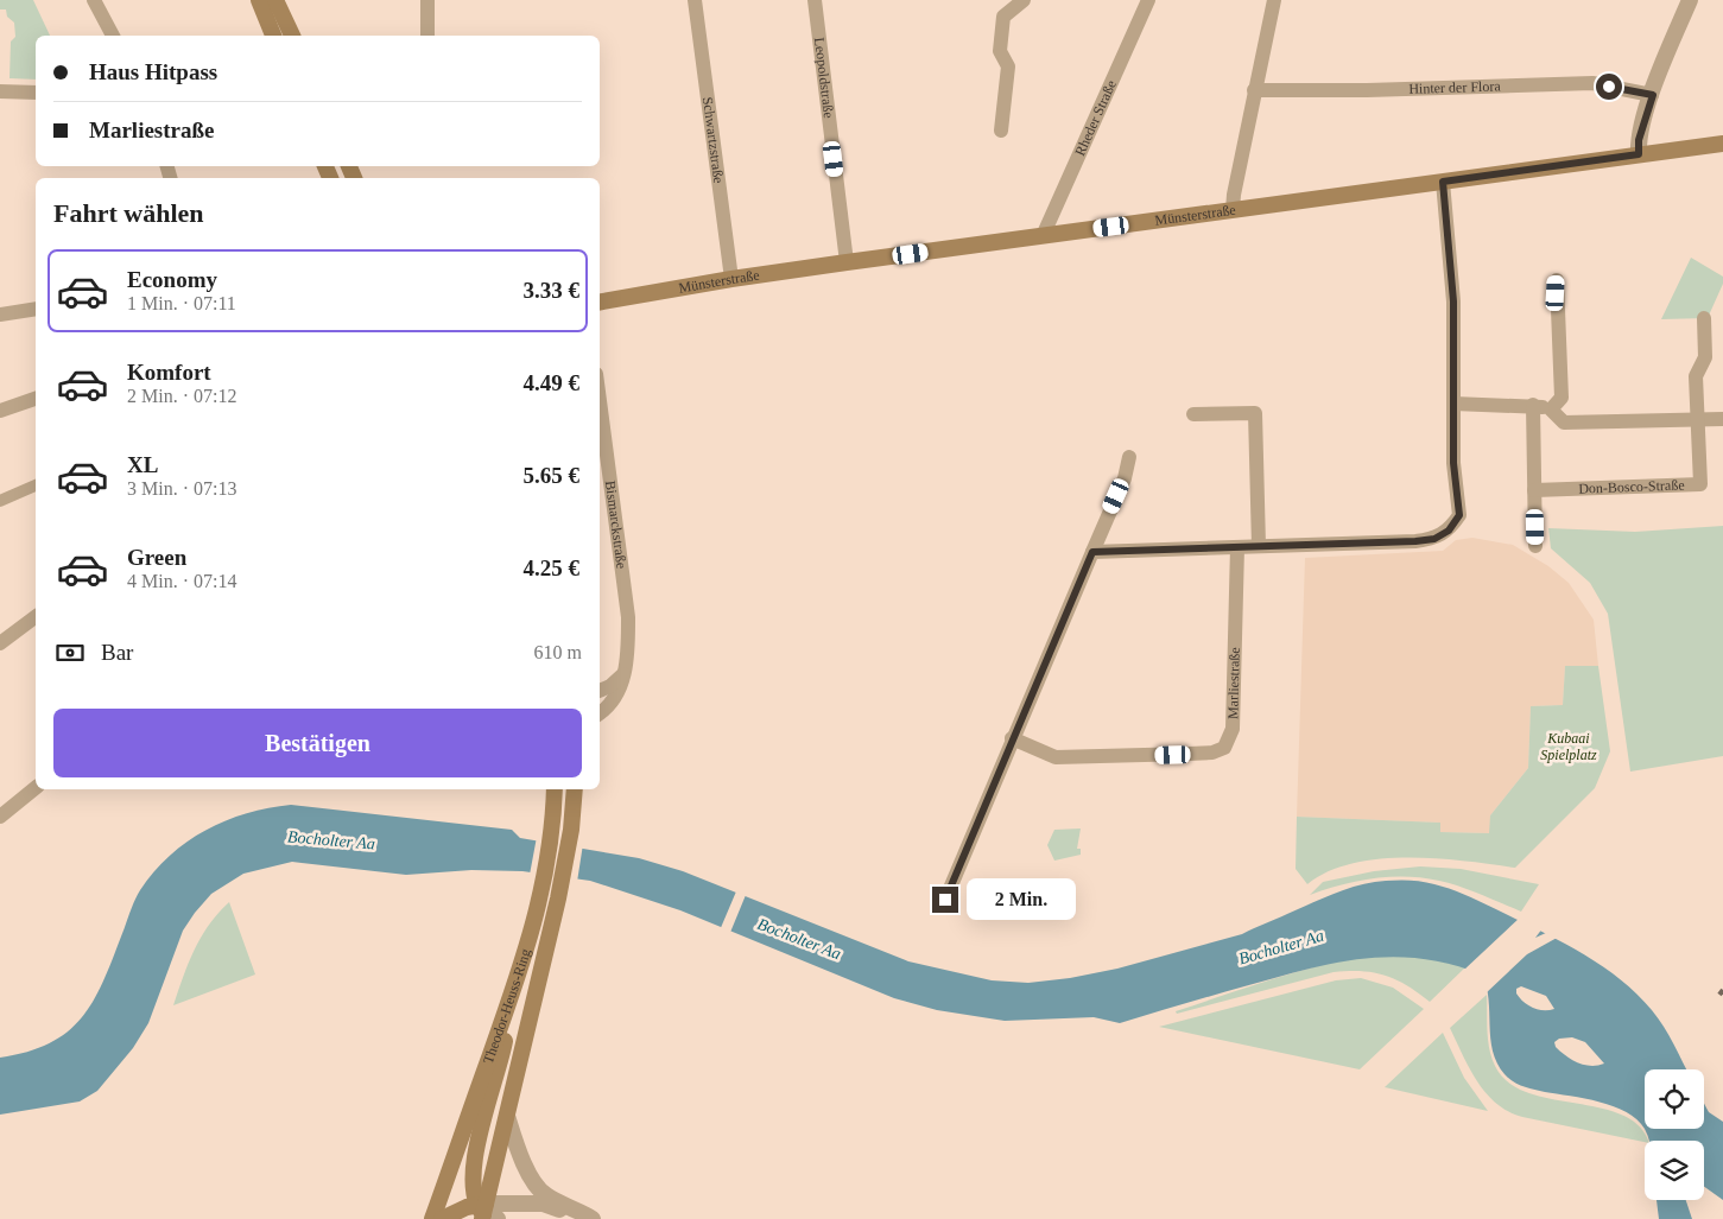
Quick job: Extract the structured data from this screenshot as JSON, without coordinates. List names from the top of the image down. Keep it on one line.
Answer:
{"streets":{"main road":["Münsterstraße","Theodor-Heuss-Ring"],"street":["Leopoldstraße","Hinter der Flora","Rheder Straße","Schwartzstraße","Don-Bosco-Straße","Bismarckstraße","Marliestraße"]},"crossings":[["Leopoldstraße","Münsterstraße"],["Rheder Straße","Münsterstraße"],["Schwartzstraße","Münsterstraße"]],"water":["Bocholter Aa"],"parks":["Kubaai Spielplatz"],"page":{"banner":["Haus Hitpass","Marliestraße"],"heading":"Fahrt wählen","list":[{"name":"Economy","note":"1 Min. · 07:11","value":"3.33 €"},{"name":"Komfort","note":"2 Min. · 07:12","value":"4.49 €"},{"name":"XL","note":"3 Min. · 07:13","value":"5.65 €"},{"name":"Green","note":"4 Min. · 07:14","value":"4.25 €"}],"pay":["Bar","610 m"],"buttons":"Bestätigen","bubble":"2 Min."}}
